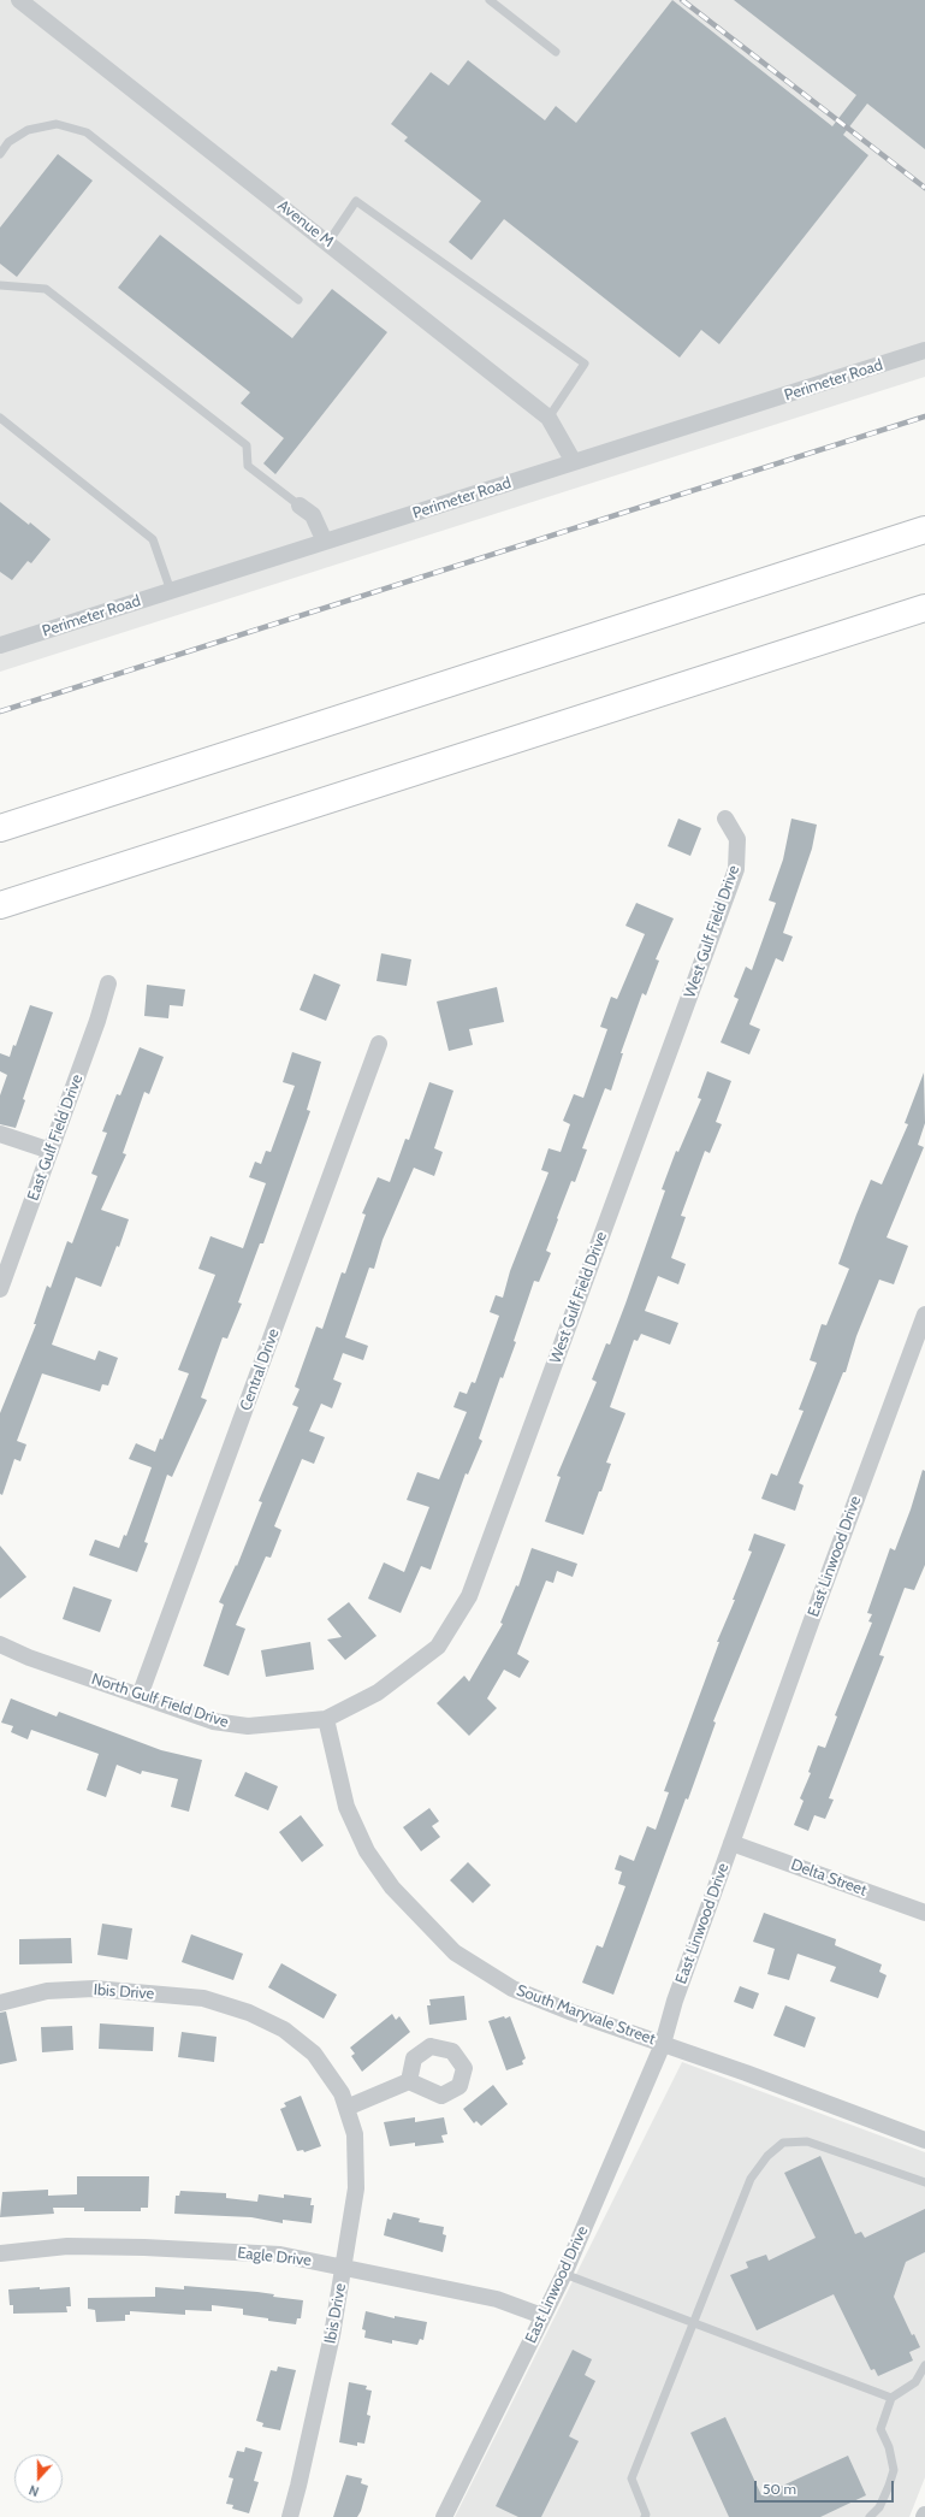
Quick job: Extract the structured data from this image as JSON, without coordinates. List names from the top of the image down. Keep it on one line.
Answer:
{"streets":{"street":["Avenue M","Perimeter Road","West Gulf Field Drive","East Gulf Field Drive","Central Drive","East Linwood Drive","North Gulf Field Drive","Delta Street","Ibis Drive","South Maryvale Street","Eagle Drive"]},"crossings":[["Avenue M","Perimeter Road"],["West Gulf Field Drive","North Gulf Field Drive"],["West Gulf Field Drive","South Maryvale Street"],["Central Drive","North Gulf Field Drive"],["East Linwood Drive","Delta Street"],["East Linwood Drive","South Maryvale Street"],["East Linwood Drive","Eagle Drive"],["North Gulf Field Drive","South Maryvale Street"],["Ibis Drive","Eagle Drive"]],"scale_bar":"50 m","north":"bottom"}
